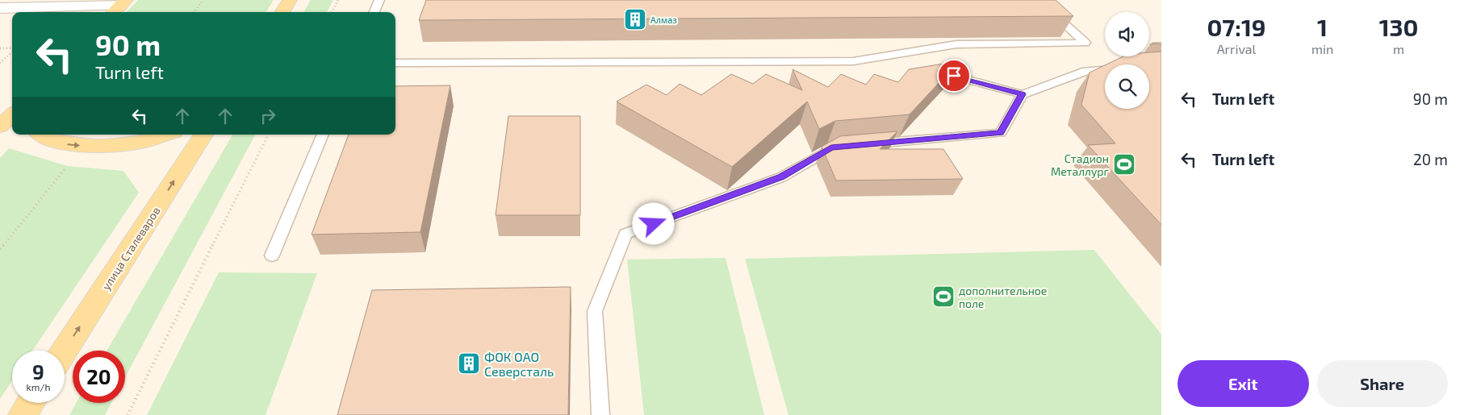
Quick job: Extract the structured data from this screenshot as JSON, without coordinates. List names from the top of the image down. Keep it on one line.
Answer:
{"streets":{"main road":["улица Сталеваров"]},"one_way":["улица Сталеваров"],"places":{"building":["Алмаз","ФОК ОАО Северсталь"],"sports":["Стадион Металлург","дополнительное поле"]},"page":{"eta":["07:19","Arrival","1","min","130","m"],"turn":["90 m","Turn left"],"list":[{"name":"Turn left","value":"90 m"},{"name":"Turn left","value":"20 m"}],"speed":"9 km/h","limit":"20","buttons":["Exit","Share"]}}
